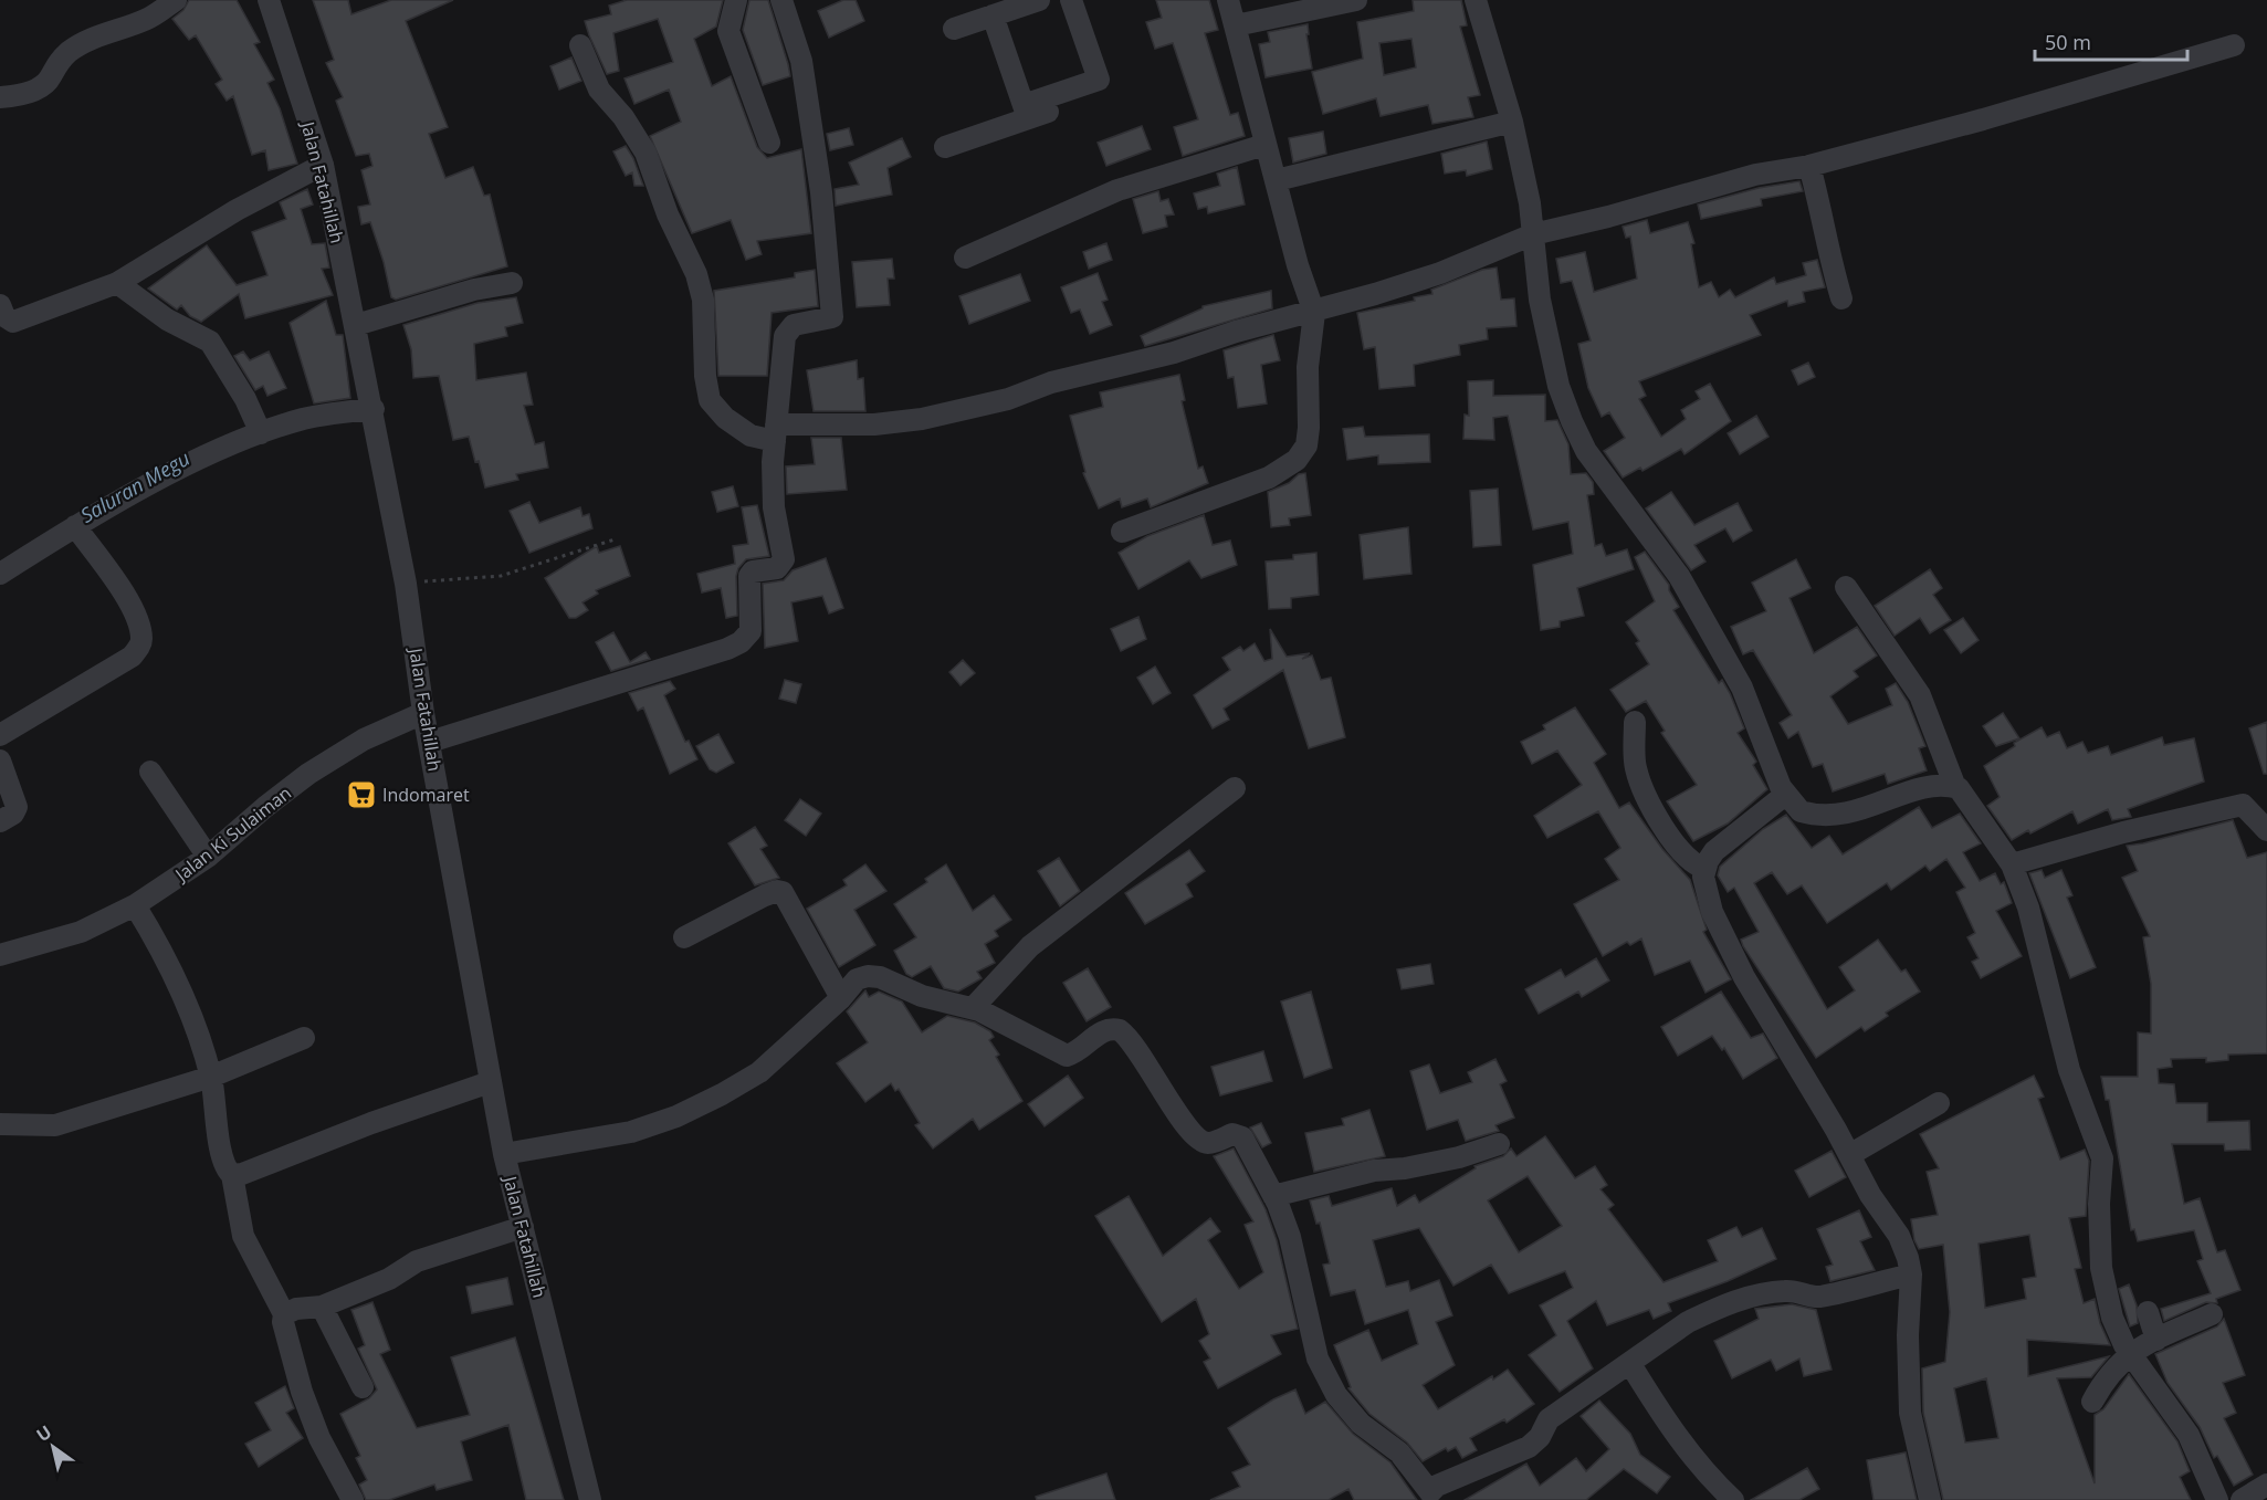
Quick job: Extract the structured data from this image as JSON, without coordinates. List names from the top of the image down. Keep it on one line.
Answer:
{"streets":{"street":["Jalan Fatahillah","Jalan Ki Sulaiman"]},"crossings":[["Jalan Fatahillah","Jalan Ki Sulaiman"]],"water":["Saluran Megu"],"places":{"supermarket":["Indomaret"]},"scale_bar":"50 m","north":"top left"}
